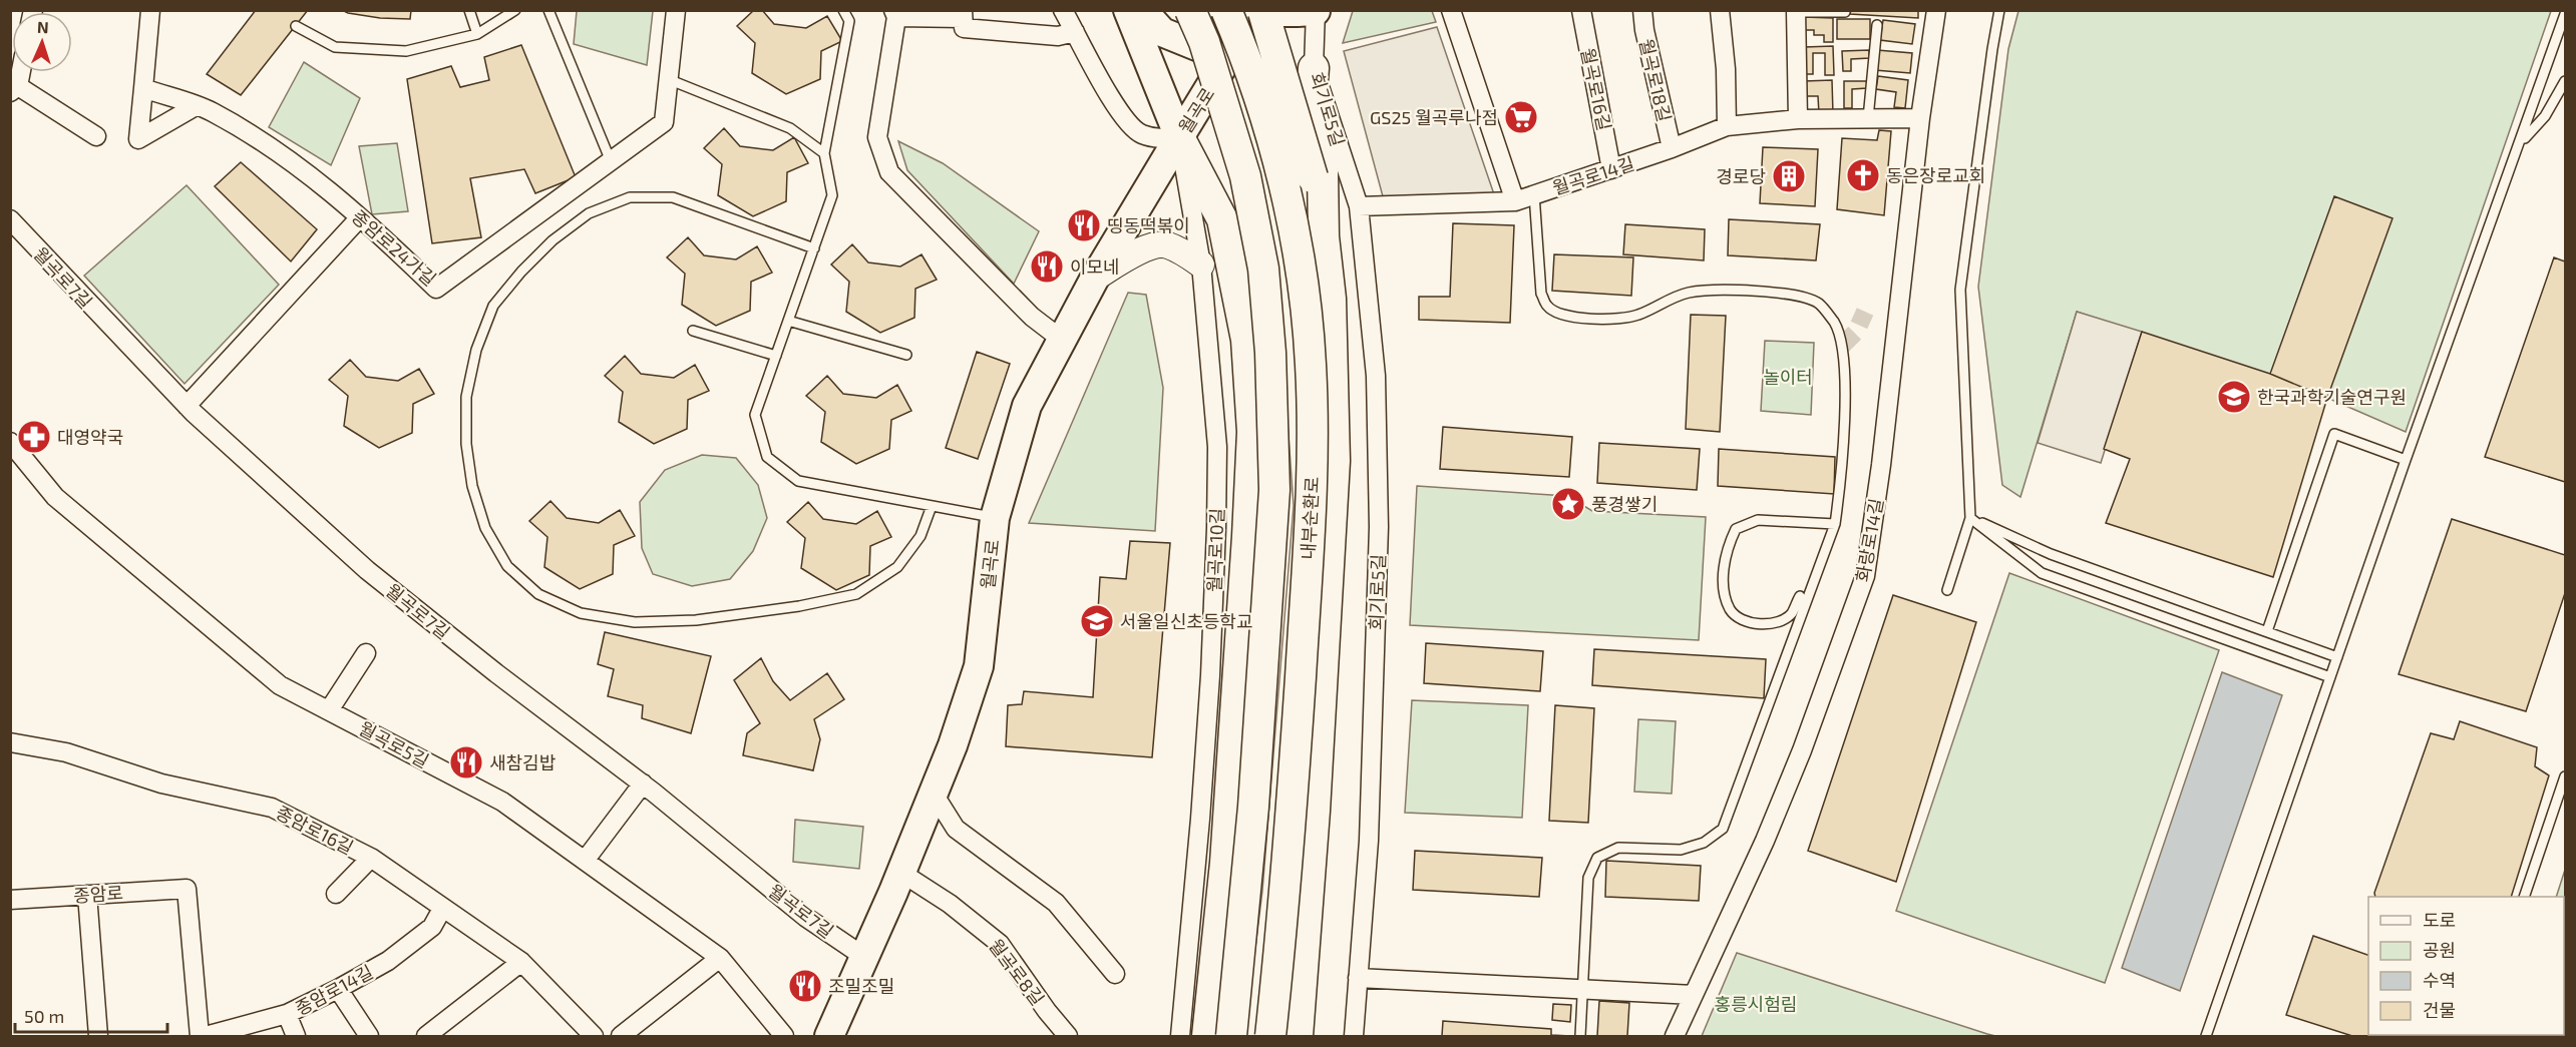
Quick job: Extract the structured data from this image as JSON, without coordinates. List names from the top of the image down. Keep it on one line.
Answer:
{"streets":{"highway":["내부순환로"],"main road":["월곡로"],"street":["월곡로18길","월곡로16길","회기로5길","월곡로14길","종암로24가길","월곡로7길","화랑로14길","월곡로10길","월곡로5길","종암로16길","종암로","월곡로8길","종암로14길"]},"crossings":[["월곡로18길","월곡로14길"],["월곡로16길","월곡로14길"],["월곡로","월곡로7길"],["월곡로","월곡로10길"],["월곡로","월곡로8길"],["월곡로14길","화랑로14길"],["종암로16길","종암로14길"]],"parks":["놀이터","홍릉시험림"],"places":{"supermarket":["GS25 월곡루나점"],"church":["동은장로교회"],"building":["경로당"],"restaurant":["띵동떡볶이","이모네","새참김밥","조밀조밀"],"school or university":["한국과학기술연구원","서울일신초등학교"],"pharmacy":["대영약국"],"place":["풍경쌓기"]},"legend":["도로","공원","수역","건물"],"scale_bar":"50 m","north":"top"}
